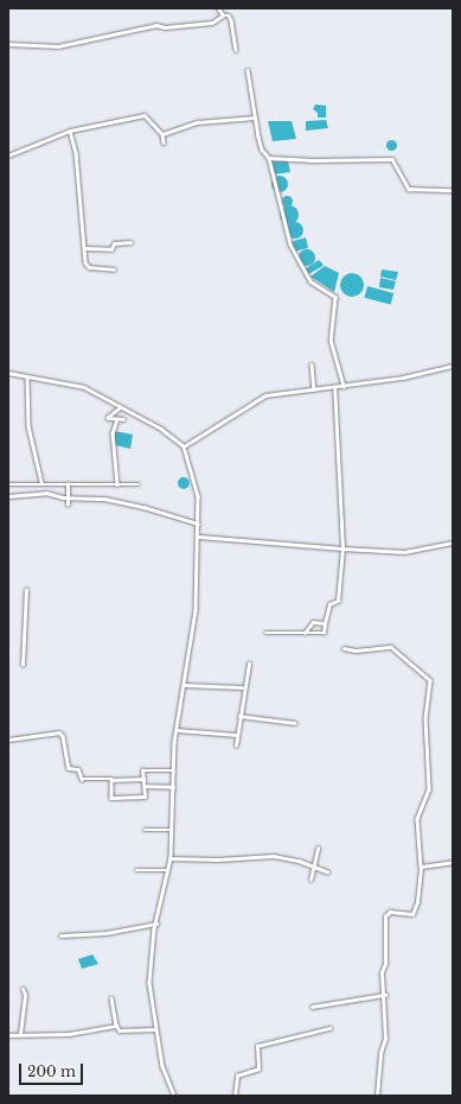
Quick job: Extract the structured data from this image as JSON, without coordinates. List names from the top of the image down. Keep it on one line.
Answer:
{"scale_bar":"200 m"}
